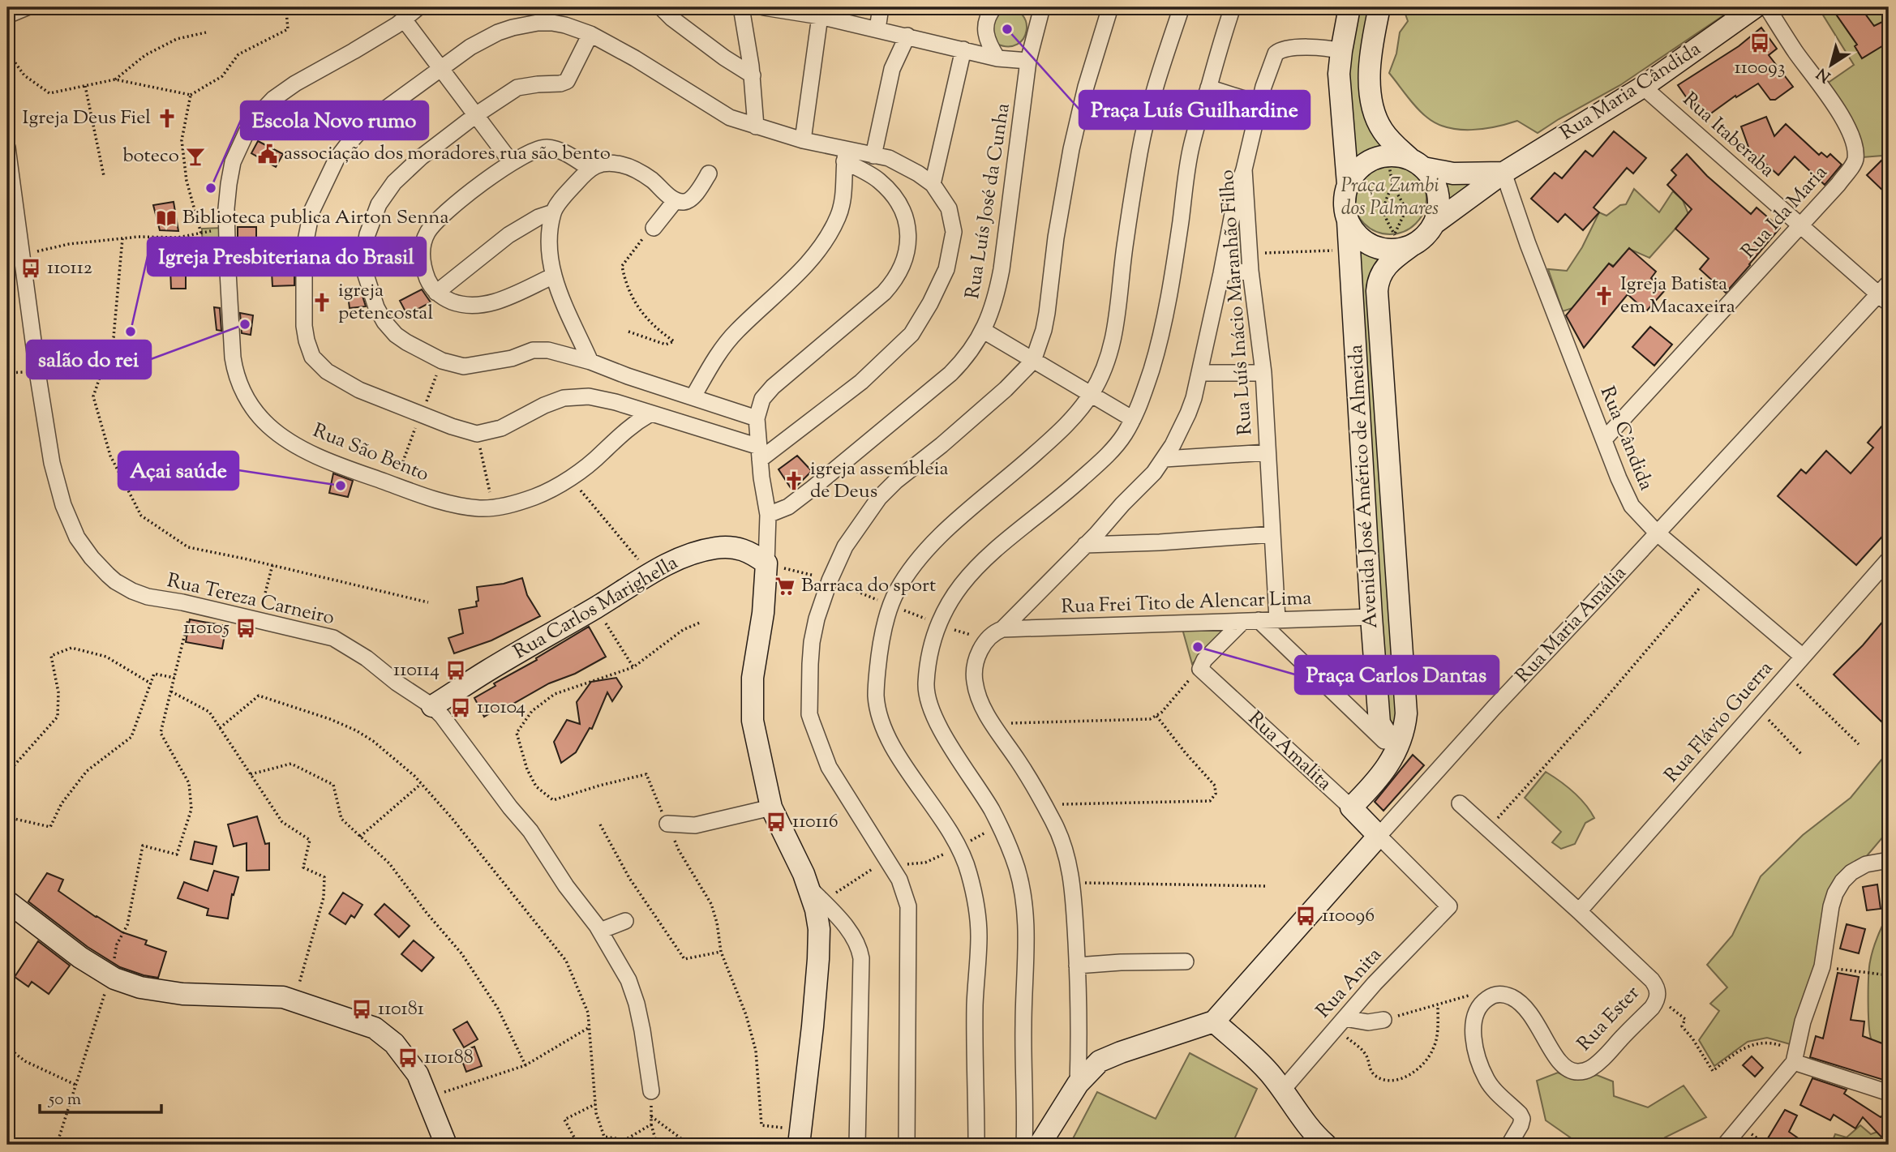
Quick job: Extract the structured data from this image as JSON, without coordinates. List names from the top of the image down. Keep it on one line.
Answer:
{"streets":{"street":["Rua Maria Cândida","Rua Itaberaba","Rua Luís José da Cunha","Rua Ida Maria","Rua Luís Inácio Maranhão Filho","Rua Cândida","Rua São Bento","Avenida José Américo de Almeida","Rua Tereza Carneiro","Rua Frei Tito de Alencar Lima","Rua Carlos Marighella","Rua Maria Amália","Rua Flávio Guerra","Rua Amalita","Rua Anita","Rua Ester"]},"crossings":[["Rua Maria Cândida","Rua Itaberaba"],["Rua Maria Cândida","Rua Cândida"],["Rua Itaberaba","Rua Ida Maria"],["Rua Itaberaba","Rua Maria Amália"],["Rua Ida Maria","Rua Cândida"],["Rua Luís Inácio Maranhão Filho","Rua Frei Tito de Alencar Lima"],["Rua Cândida","Rua Maria Amália"],["Rua Cândida","Rua Flávio Guerra"],["Avenida José Américo de Almeida","Rua Frei Tito de Alencar Lima"],["Avenida José Américo de Almeida","Rua Amalita"],["Rua Tereza Carneiro","Rua Carlos Marighella"],["Rua Maria Amália","Rua Amalita"],["Rua Maria Amália","Rua Anita"],["Rua Flávio Guerra","Rua Ester"],["Rua Amalita","Rua Anita"]],"parks":["Praça Zumbi dos Palmares"],"places":{"other":["Praça Luís Guilhardine","Escola Novo rumo","salão do rei","Igreja Presbiteriana do Brasil","Açai saúde","Praça Carlos Dantas"],"bus stop":["110093","110112","110105","110114","110104","110116","110096","110181","110188"],"church":["Igreja Deus Fiel","Igreja Batista em Macaxeira","igreja petencostal","igreja assembleia de Deus"],"public building":["associação dos moradores rua são bento"],"bar":["boteco"],"library":["Biblioteca publica Airton Senna"],"supermarket":["Barraca do sport"]},"scale_bar":"50 m","north":"bottom left"}
